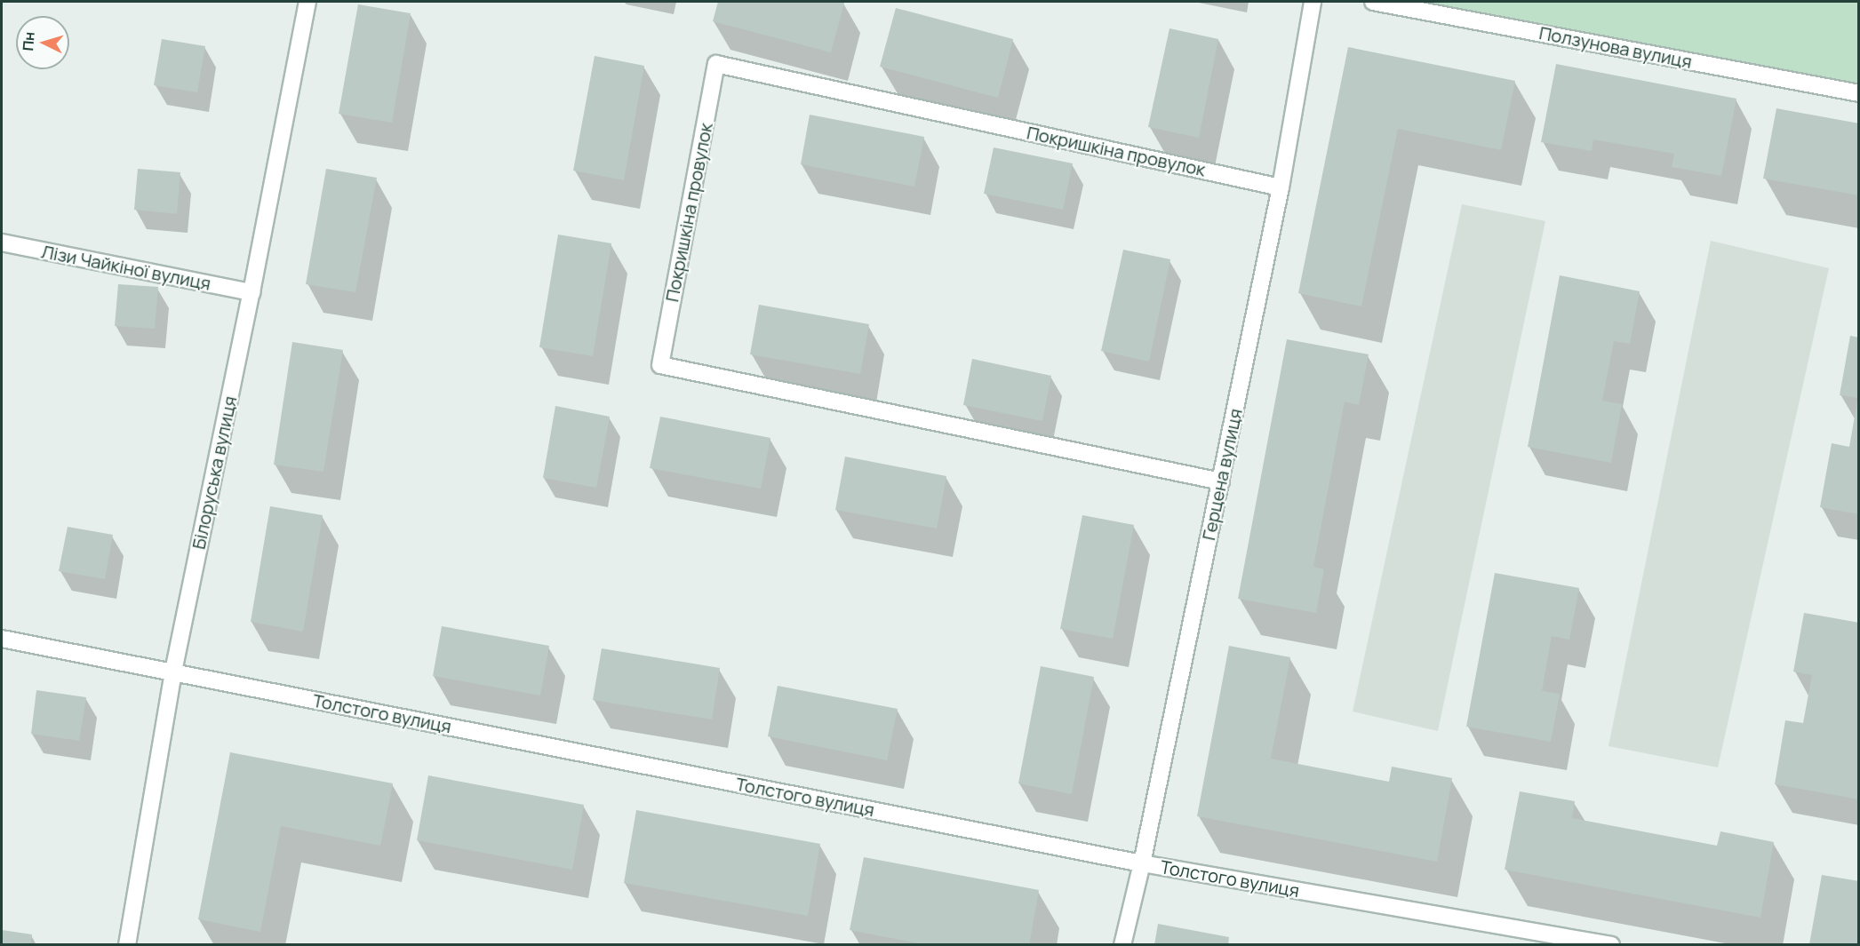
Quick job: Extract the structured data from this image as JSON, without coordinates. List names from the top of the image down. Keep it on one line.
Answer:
{"streets":{"street":["Ползунова вулиця","Покришкіна провулок","Лізи Чайкіної вулиця","Білоруська вулиця","Герцена вулиця","Толстого вулиця"]},"crossings":[["Покришкіна провулок","Герцена вулиця"],["Лізи Чайкіної вулиця","Білоруська вулиця"],["Білоруська вулиця","Толстого вулиця"],["Герцена вулиця","Толстого вулиця"]],"north":"left"}
